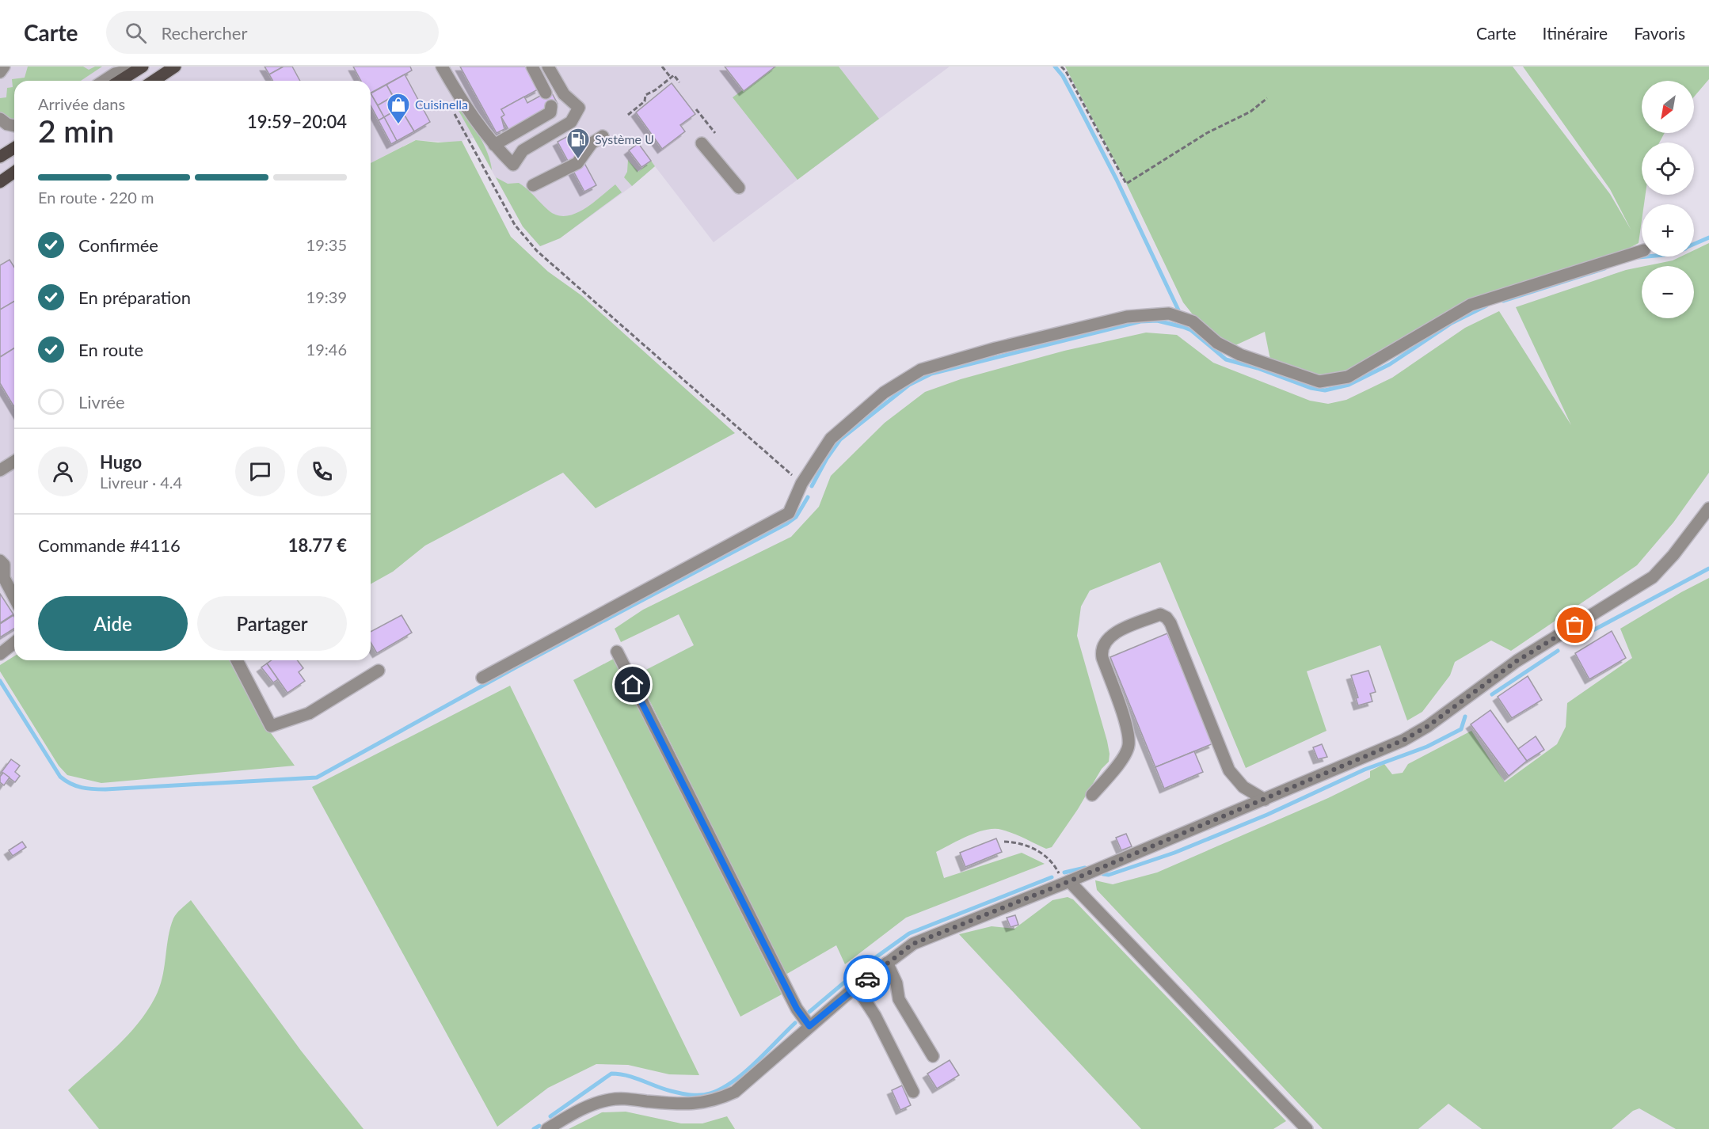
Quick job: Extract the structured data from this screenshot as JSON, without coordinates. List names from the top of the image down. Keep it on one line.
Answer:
{"places":{"shop":["Cuisinella"],"fuel station":["Système U"]},"north":"bottom left","page":{"header":"Carte","search":"Rechercher","nav":["Carte","Itinéraire","Favoris"],"map_buttons":["+","−"],"heading":["2 min","Arrivée dans","19:59–20:04"],"panel":["Hugo","Livreur · 4.4","Commande #4116","18.77 €"],"bar":"En route · 220 m","list":[["Confirmée","19:35"],["En préparation","19:39"],["En route","19:46"],"Livrée"],"buttons":["Aide","Partager"]}}
